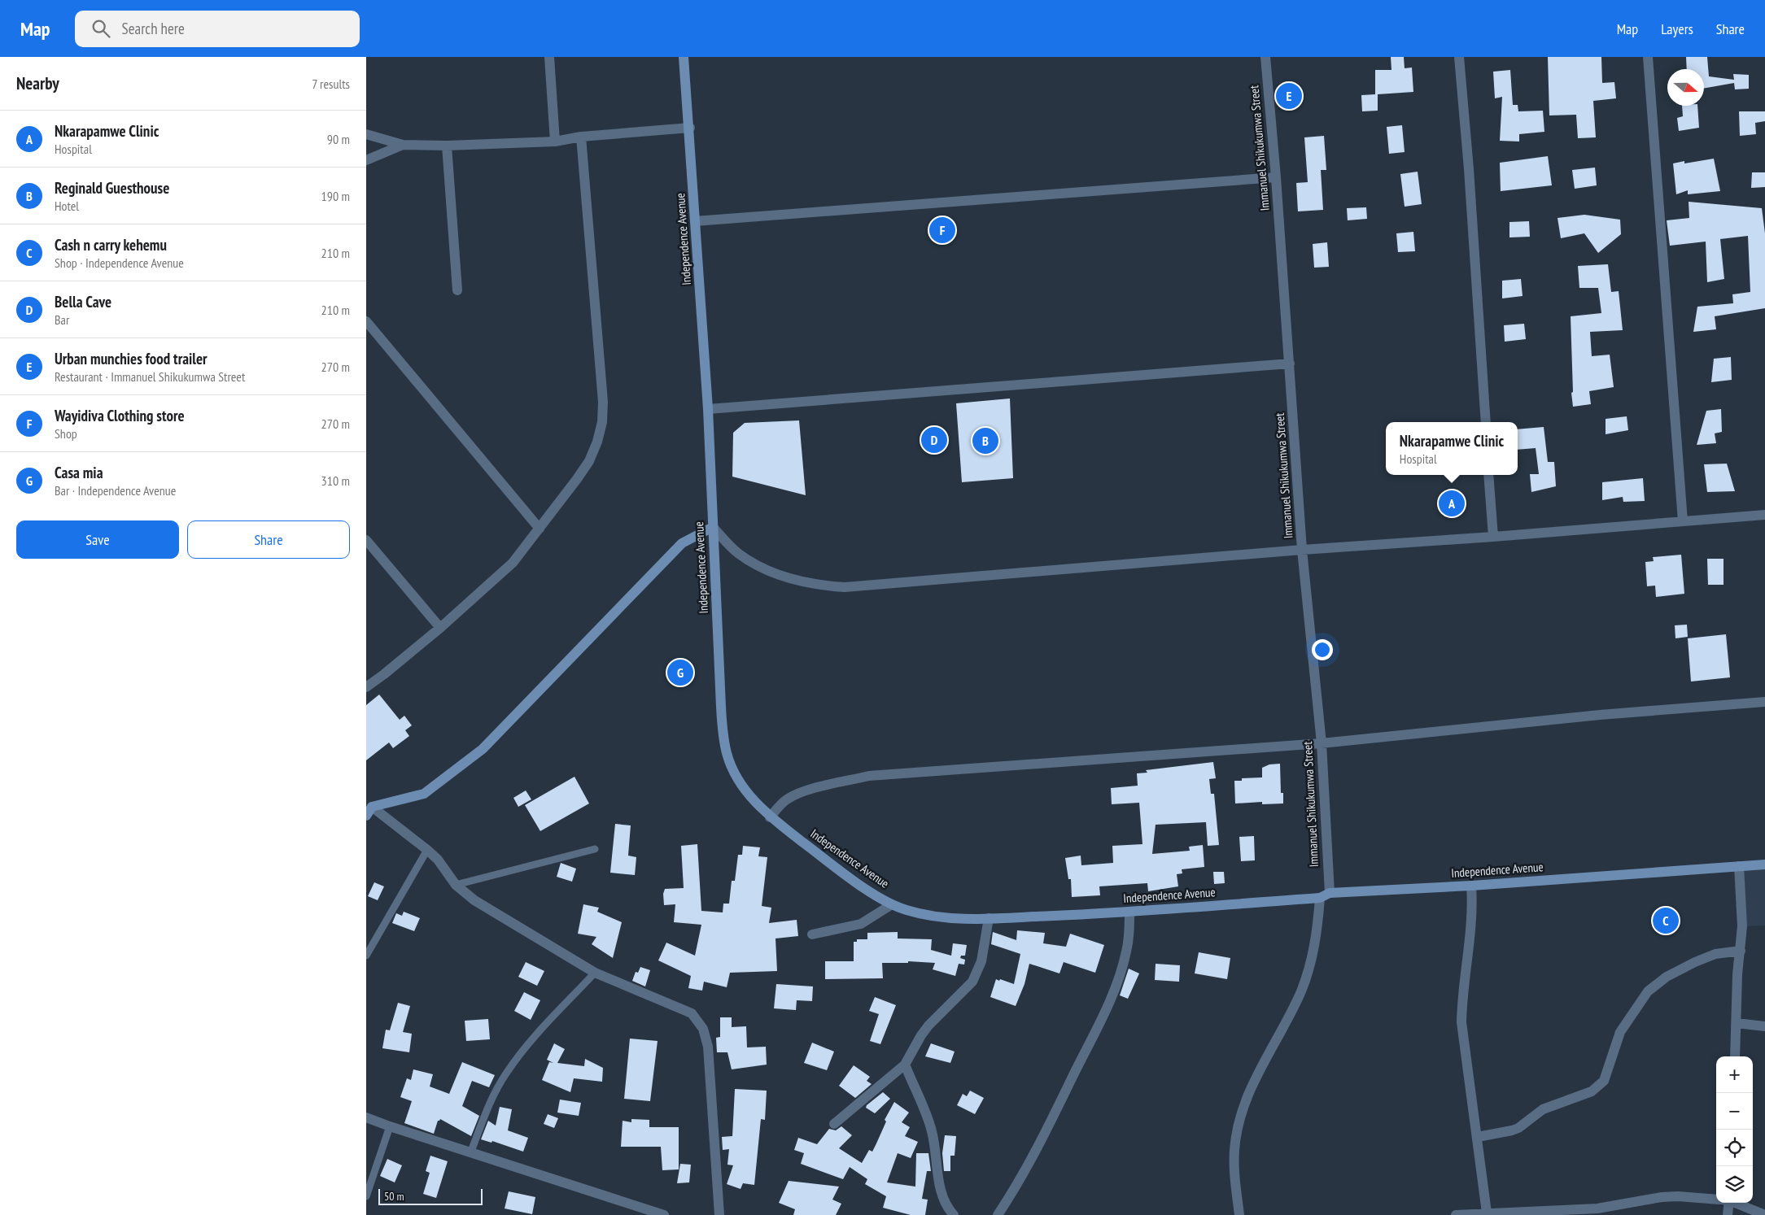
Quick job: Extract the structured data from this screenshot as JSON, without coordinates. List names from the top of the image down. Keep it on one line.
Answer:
{"streets":{"street":["Immanuel Shikukumwa Street","Independence Avenue"]},"crossings":[["Immanuel Shikukumwa Street","Independence Avenue"]],"scale_bar":"50 m","north":"right","page":{"header":"Map","search":"Search here","nav":["Map","Layers","Share"],"heading":["Nearby","7 results"],"pins":["E","F","D","B","A","G","C"],"list":[{"mark":"A","name":"Nkarapamwe Clinic","note":"Hospital","value":"90 m"},{"mark":"B","name":"Reginald Guesthouse","note":"Hotel","value":"190 m"},{"mark":"C","name":"Cash n carry kehemu","note":"Shop · Independence Avenue","value":"210 m"},{"mark":"D","name":"Bella Cave","note":"Bar","value":"210 m"},{"mark":"E","name":"Urban munchies food trailer","note":"Restaurant · Immanuel Shikukumwa Street","value":"270 m"},{"mark":"F","name":"Wayidiva Clothing store","note":"Shop","value":"270 m"},{"mark":"G","name":"Casa mia","note":"Bar · Independence Avenue","value":"310 m"}],"popup":["Nkarapamwe Clinic","Hospital"],"buttons":["Save","Share"],"map_buttons":["+","−"],"scale":"50 m"}}
